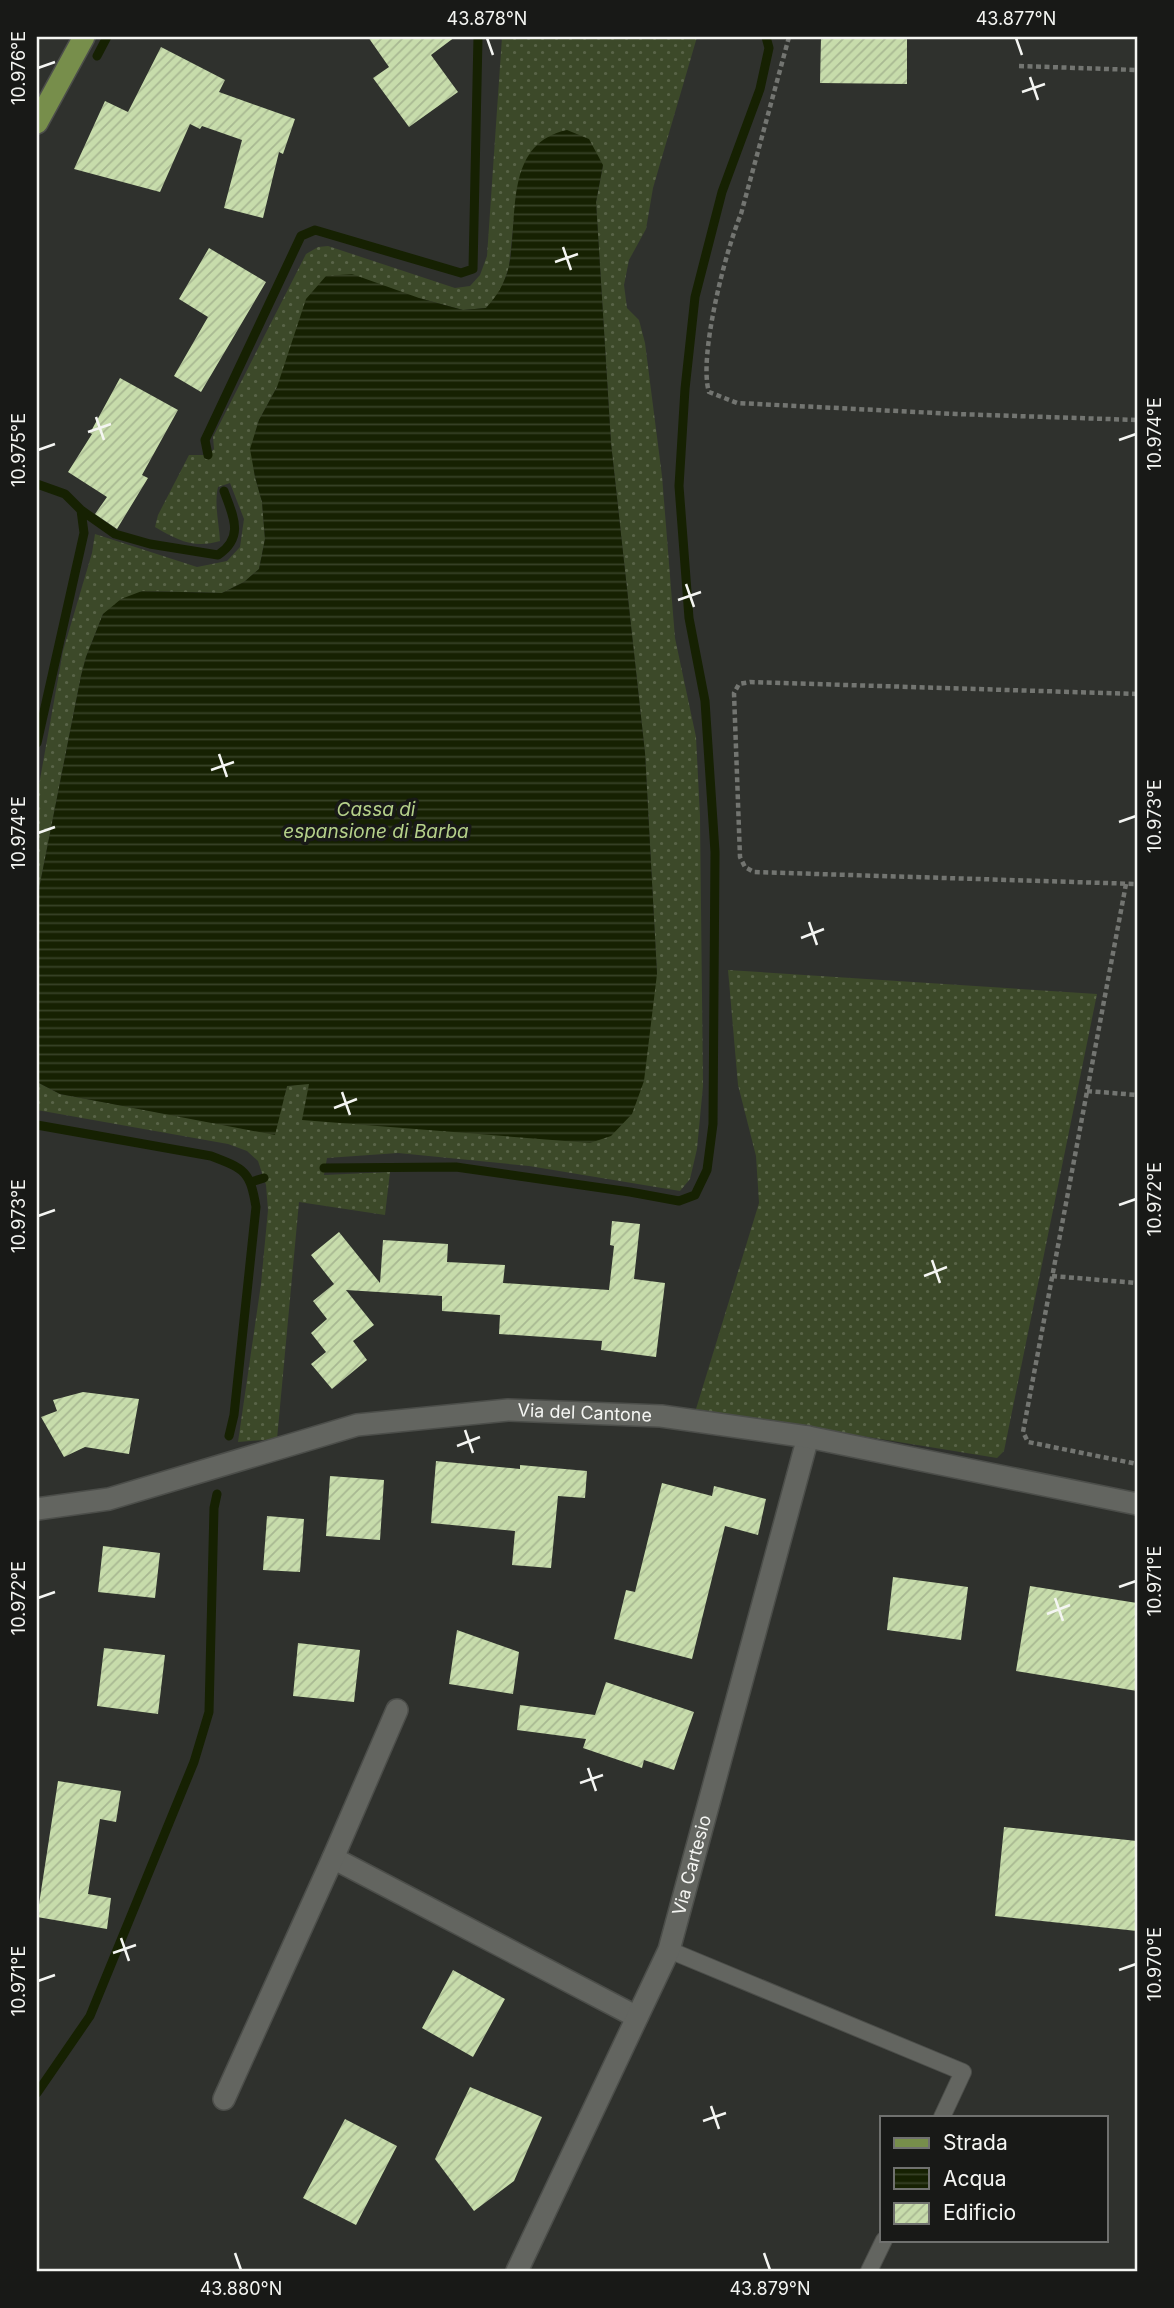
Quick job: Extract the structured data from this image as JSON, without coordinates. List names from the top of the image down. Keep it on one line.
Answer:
{"streets":{"street":["Via del Cantone","Via Cartesio"]},"crossings":[["Via del Cantone","Via Cartesio"]],"water":["Cassa di espansione di Barba"],"legend":["Strada","Acqua","Edificio"],"coordinates":["43.878°N","43.877°N","10.976°E","10.974°E","10.975°E","10.973°E","10.972°E","10.971°E","10.970°E","43.880°N","43.879°N"]}
